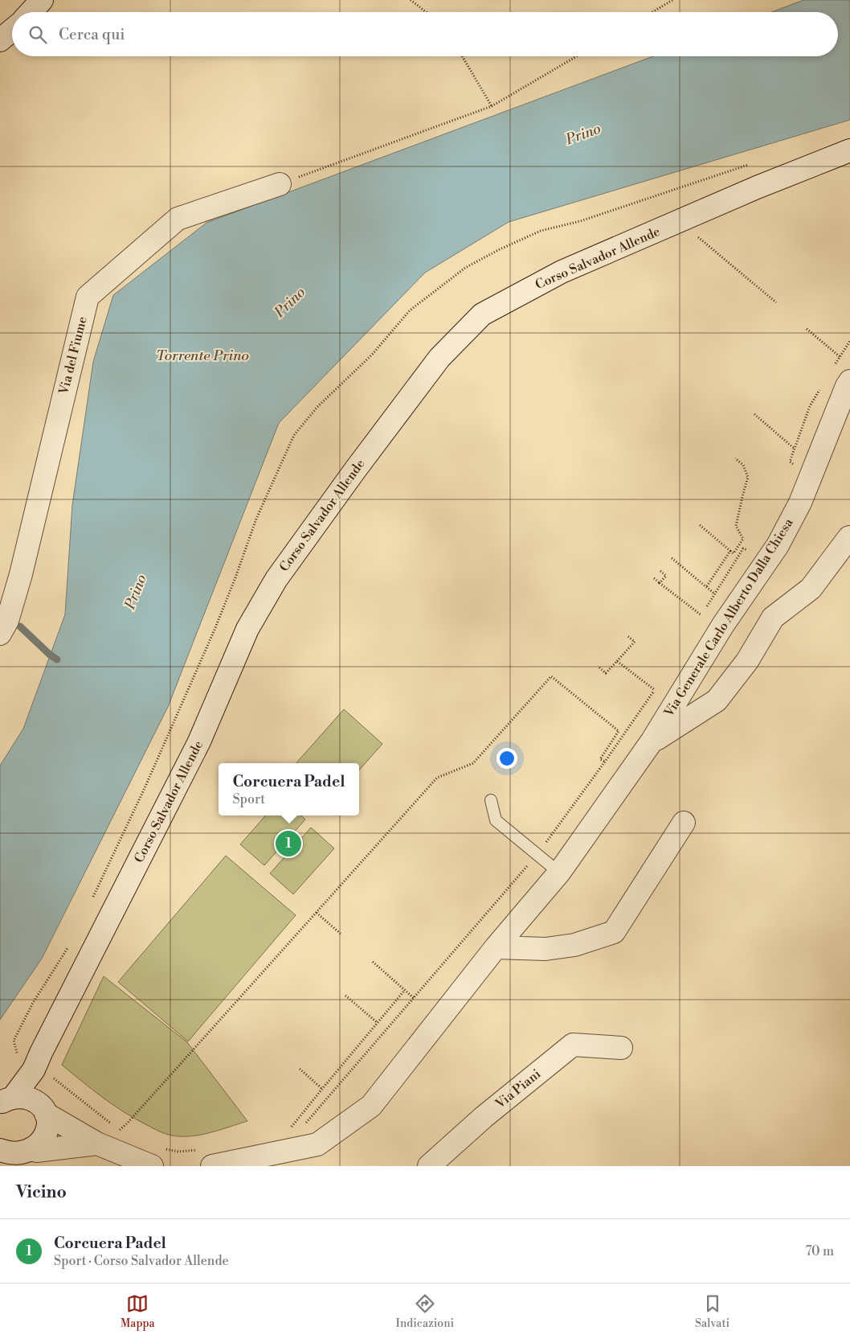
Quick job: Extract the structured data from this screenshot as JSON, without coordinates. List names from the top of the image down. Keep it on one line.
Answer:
{"streets":{"street":["Corso Salvador Allende","Via del Fiume","Via Generale Carlo Alberto Dalla Chiesa","Via Piani"]},"water":["Prino","Torrente Prino"],"page":{"search":"Cerca qui","popup":["Corcuera Padel","Sport"],"pins":"1","heading":"Vicino","list":[{"mark":"1","name":"Corcuera Padel","note":"Sport · Corso Salvador Allende","value":"70 m"}],"nav":["Mappa","Indicazioni","Salvati"]}}
